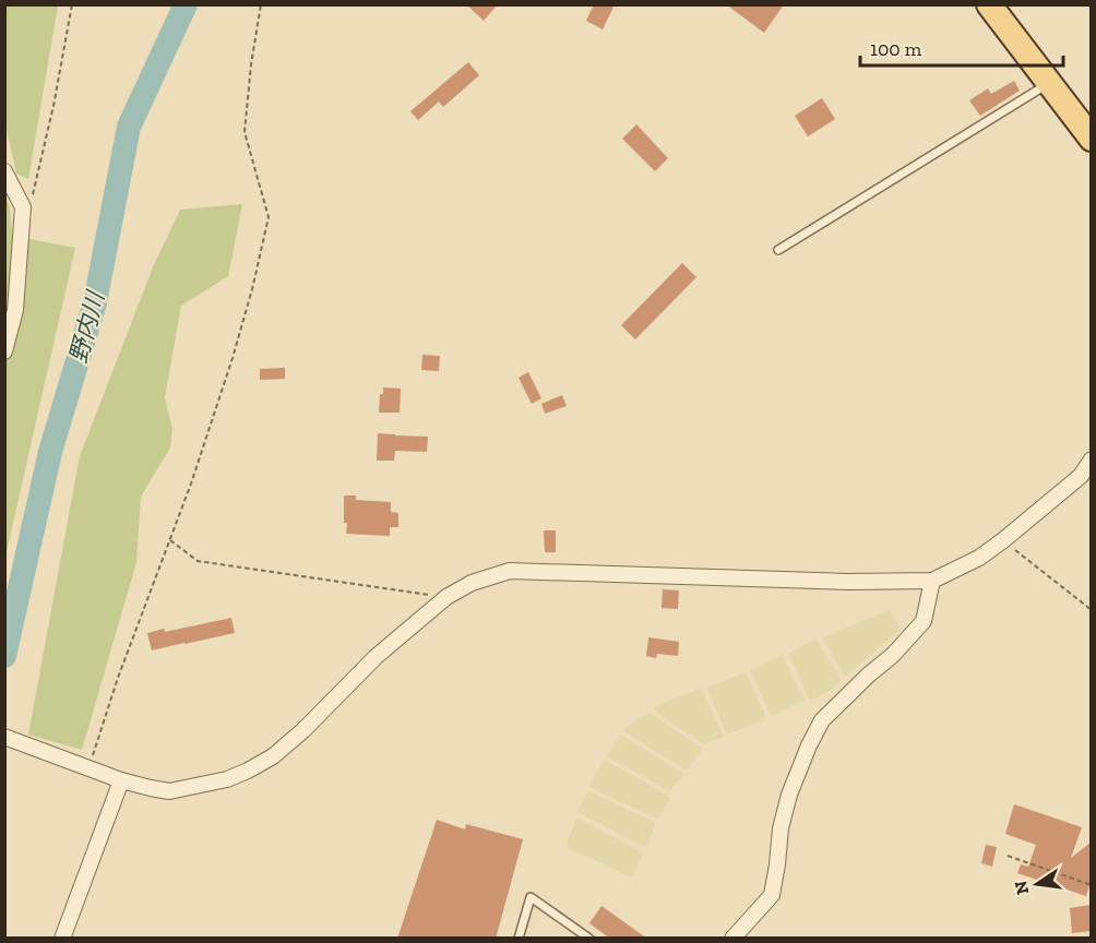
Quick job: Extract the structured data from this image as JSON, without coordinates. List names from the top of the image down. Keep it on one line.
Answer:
{"water":["野内川"],"scale_bar":"100 m","north":"left"}
